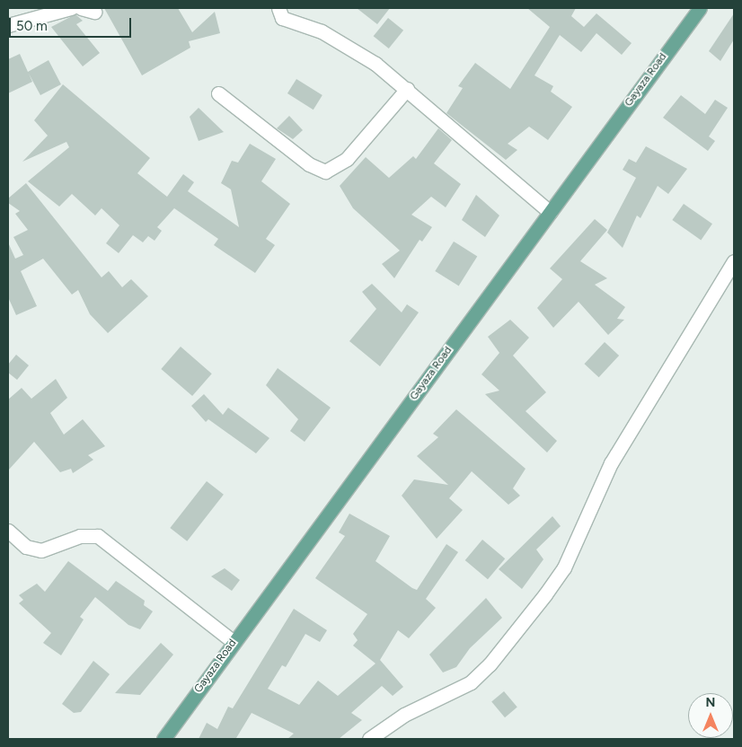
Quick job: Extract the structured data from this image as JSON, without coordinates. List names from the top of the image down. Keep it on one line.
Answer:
{"streets":{"main road":["Gayaza Road"]},"scale_bar":"50 m","north":"top"}
